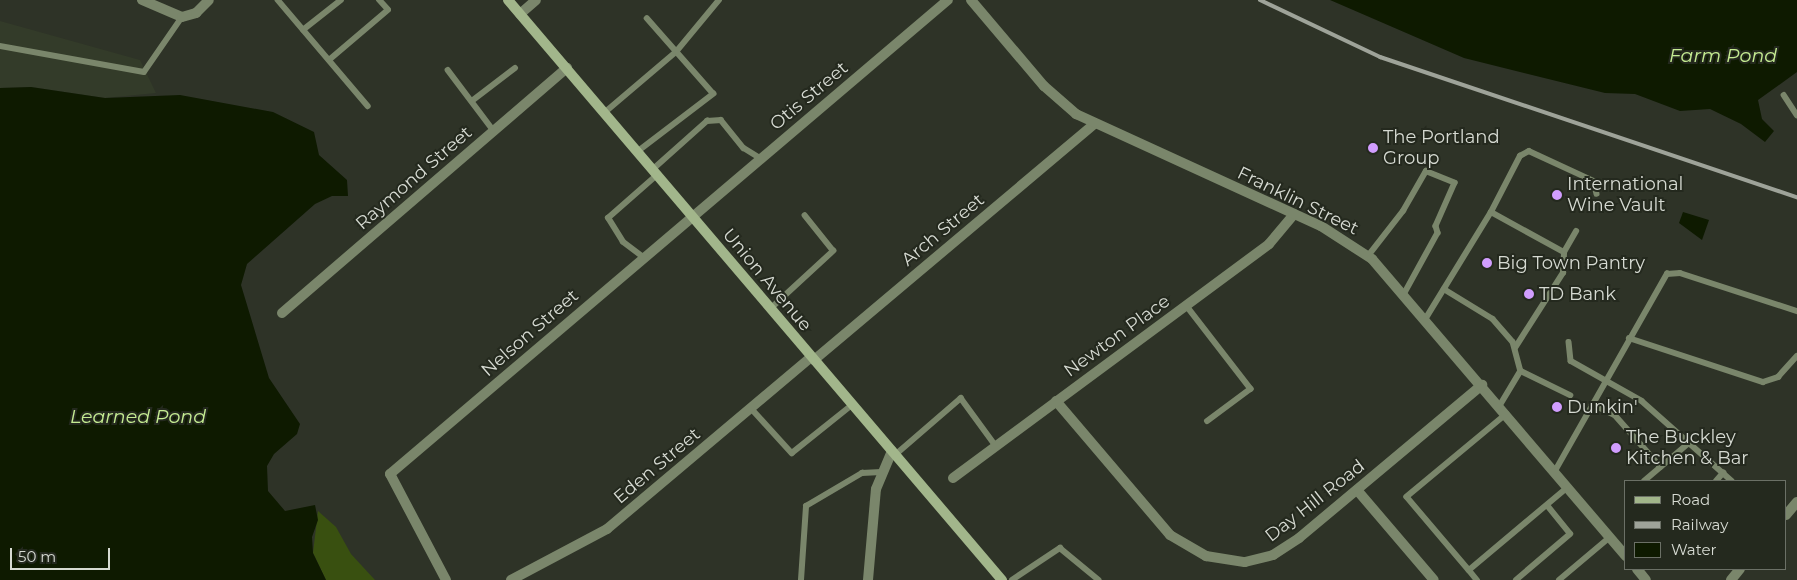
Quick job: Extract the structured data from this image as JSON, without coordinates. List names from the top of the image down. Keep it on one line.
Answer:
{"streets":{"main road":["Union Avenue"],"street":["Otis Street","Raymond Street","Franklin Street","Arch Street","Nelson Street","Newton Place","Eden Street","Day Hill Road"]},"crossings":[["Otis Street","Union Avenue"],["Otis Street","Nelson Street"],["Raymond Street","Union Avenue"],["Franklin Street","Arch Street"],["Franklin Street","Newton Place"],["Franklin Street","Day Hill Road"],["Arch Street","Union Avenue"],["Arch Street","Eden Street"],["Union Avenue","Nelson Street"],["Union Avenue","Eden Street"],["Newton Place","Day Hill Road"]],"water":["Farm Pond","Learned Pond"],"places":["The Portland Group","International Wine Vault","Big Town Pantry","TD Bank","Dunkin'","The Buckley Kitchen & Bar"],"legend":["Road","Railway","Water"],"scale_bar":"50 m"}
